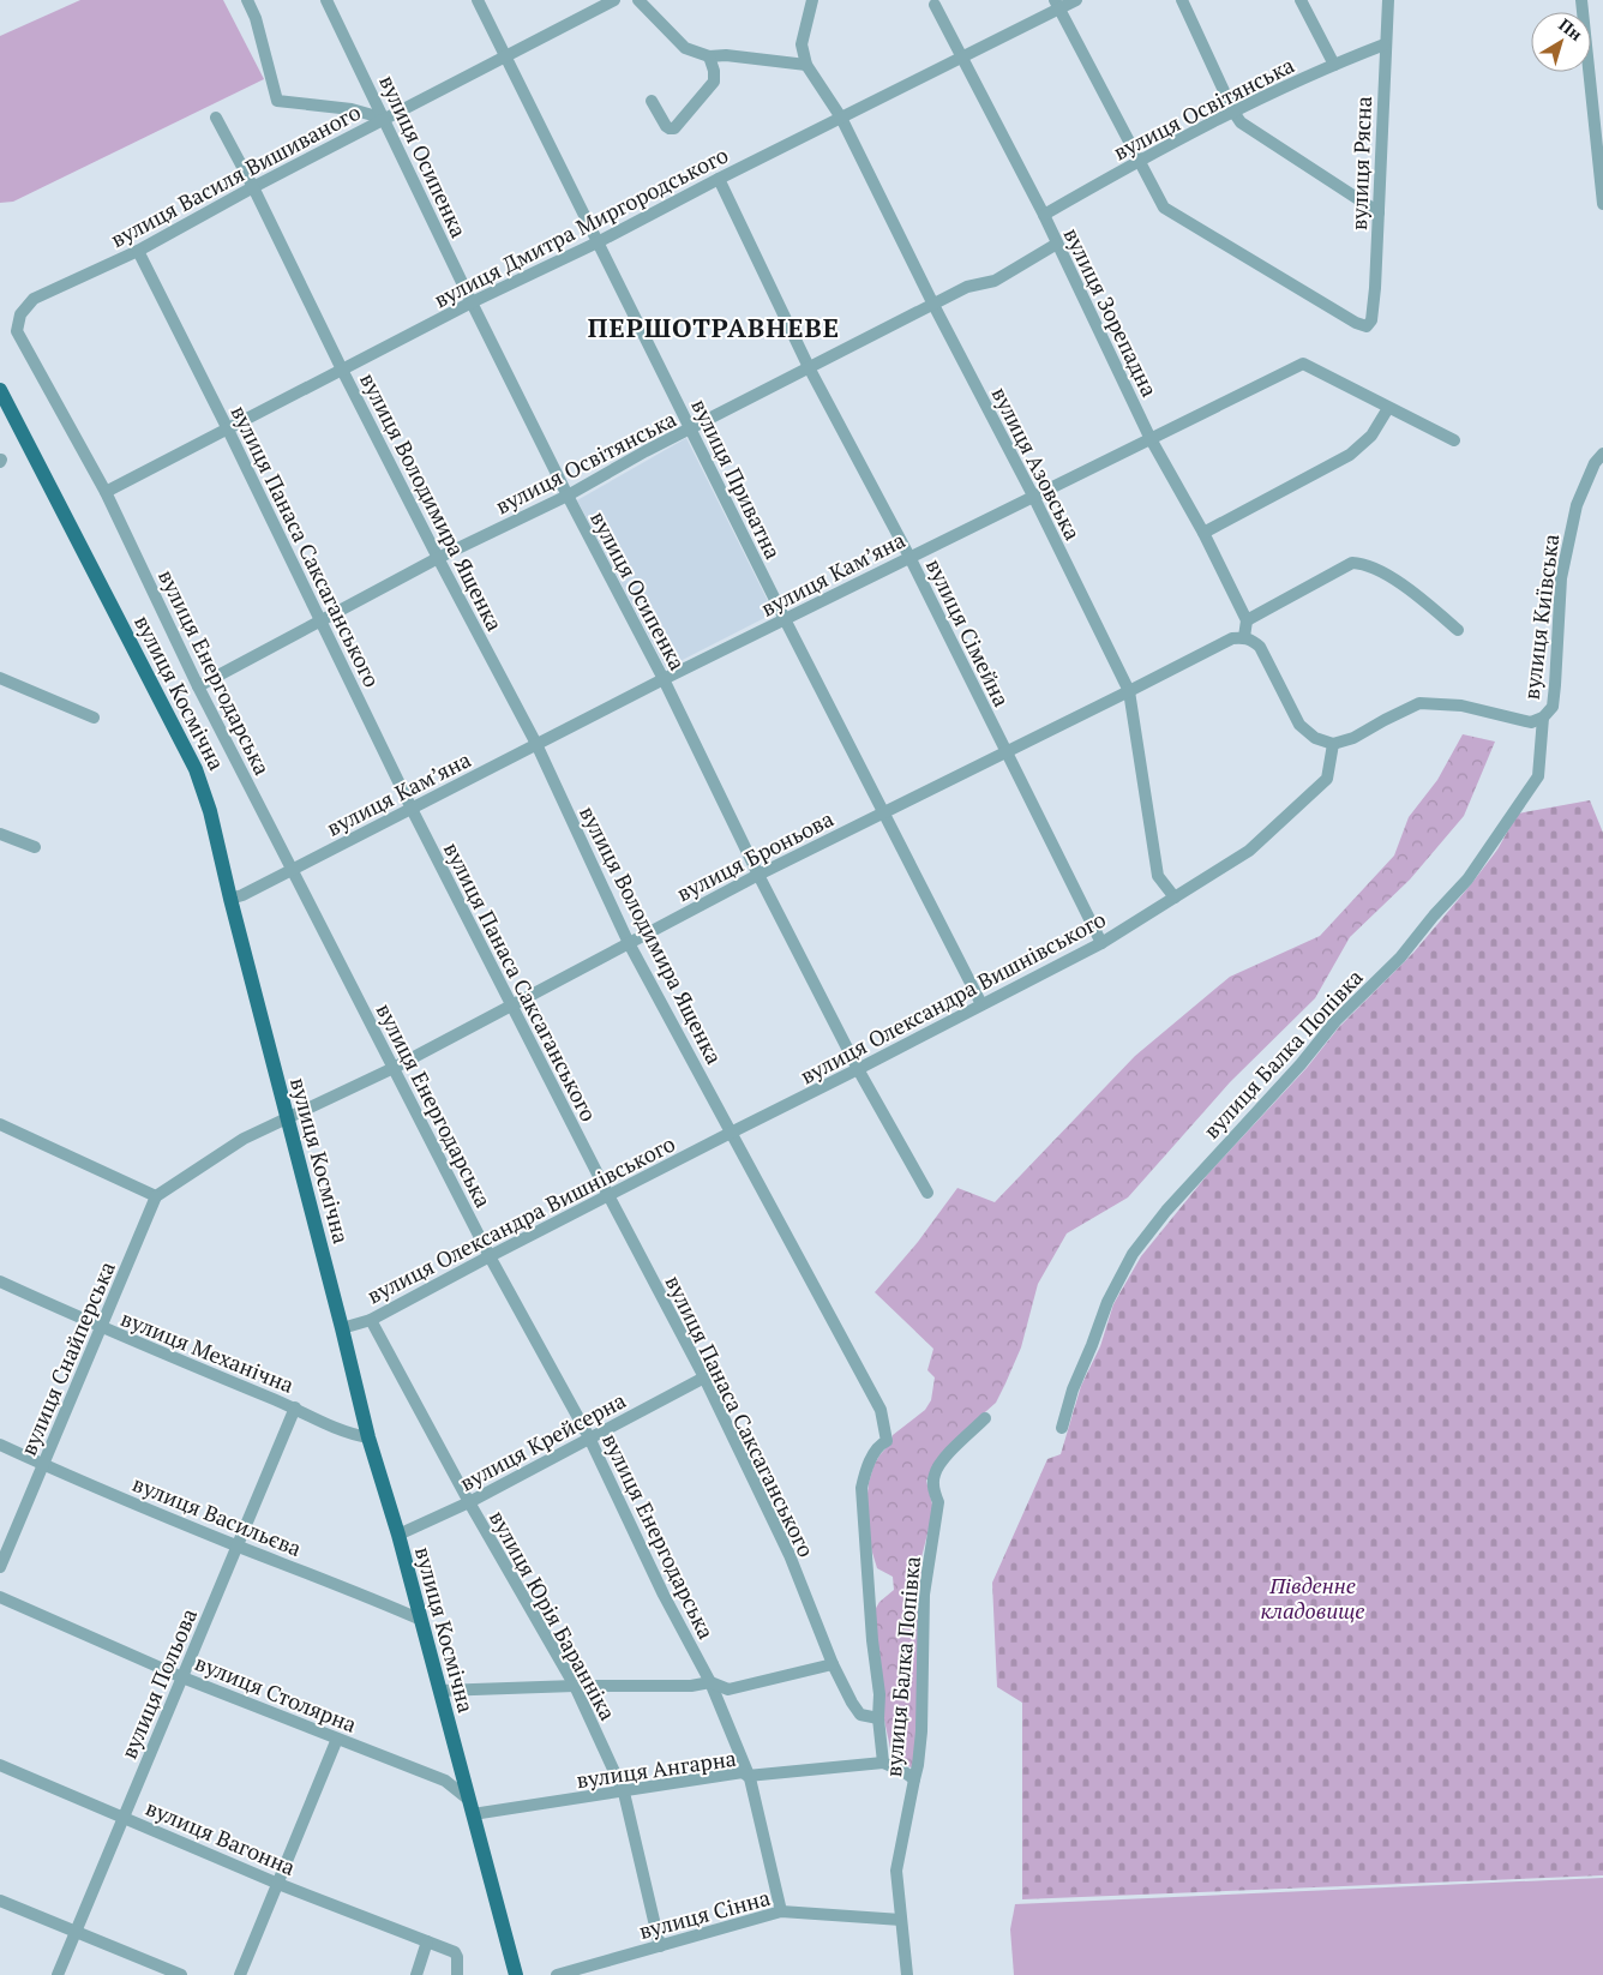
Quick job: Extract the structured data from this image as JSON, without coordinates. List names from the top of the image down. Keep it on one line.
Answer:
{"streets":{"main road":["вулиця Космічна"],"street":["вулиця Освітянська","вулиця Осипенка","вулиця Рясна","вулиця Василя Вишиваного","вулиця Дмитра Миргородського","вулиця Зорепадна","вулиця Азовська","вулиця Приватна","вулиця Володимира Ященка","вулиця Панаса Саксаганського","вулиця Кам’яна","вулиця Київська","вулиця Сімейна","вулиця Енергодарська","вулиця Броньова","вулиця Олександра Вишнівського","вулиця Балка Попівка","вулиця Механічна","вулиця Снайперська","вулиця Крейсерна","вулиця Васильєва","вулиця Юрія Баранніка","вулиця Польова","вулиця Столярна","вулиця Ангарна","вулиця Вагонна","вулиця Сінна"]},"crossings":[["вулиця Освітянська","вулиця Осипенка"],["вулиця Освітянська","вулиця Рясна"],["вулиця Освітянська","вулиця Зорепадна"],["вулиця Освітянська","вулиця Азовська"],["вулиця Освітянська","вулиця Приватна"],["вулиця Освітянська","вулиця Володимира Ященка"],["вулиця Освітянська","вулиця Панаса Саксаганського"],["вулиця Освітянська","вулиця Сімейна"],["вулиця Освітянська","вулиця Енергодарська"],["вулиця Осипенка","вулиця Василя Вишиваного"],["вулиця Осипенка","вулиця Дмитра Миргородського"],["вулиця Осипенка","вулиця Кам’яна"],["вулиця Осипенка","вулиця Броньова"],["вулиця Осипенка","вулиця Олександра Вишнівського"],["вулиця Василя Вишиваного","вулиця Приватна"],["вулиця Василя Вишиваного","вулиця Володимира Ященка"],["вулиця Василя Вишиваного","вулиця Панаса Саксаганського"],["вулиця Василя Вишиваного","вулиця Енергодарська"],["вулиця Дмитра Миргородського","вулиця Зорепадна"],["вулиця Дмитра Миргородського","вулиця Азовська"],["вулиця Дмитра Миргородського","вулиця Приватна"],["вулиця Дмитра Миргородського","вулиця Володимира Ященка"],["вулиця Дмитра Миргородського","вулиця Панаса Саксаганського"],["вулиця Дмитра Миргородського","вулиця Сімейна"],["вулиця Дмитра Миргородського","вулиця Енергодарська"],["вулиця Зорепадна","вулиця Кам’яна"],["вулиця Азовська","вулиця Кам’яна"],["вулиця Азовська","вулиця Броньова"],["вулиця Азовська","вулиця Олександра Вишнівського"],["вулиця Приватна","вулиця Кам’яна"],["вулиця Приватна","вулиця Броньова"],["вулиця Приватна","вулиця Олександра Вишнівського"],["вулиця Володимира Ященка","вулиця Панаса Саксаганського"],["вулиця Володимира Ященка","вулиця Кам’яна"],["вулиця Володимира Ященка","вулиця Броньова"],["вулиця Володимира Ященка","вулиця Олександра Вишнівського"],["вулиця Володимира Ященка","вулиця Ангарна"],["вулиця Панаса Саксаганського","вулиця Кам’яна"],["вулиця Панаса Саксаганського","вулиця Броньова"],["вулиця Панаса Саксаганського","вулиця Олександра Вишнівського"],["вулиця Панаса Саксаганського","вулиця Крейсерна"],["вулиця Кам’яна","вулиця Сімейна"],["вулиця Кам’яна","вулиця Енергодарська"],["вулиця Кам’яна","вулиця Космічна"],["вулиця Київська","вулиця Балка Попівка"],["вулиця Сімейна","вулиця Броньова"],["вулиця Сімейна","вулиця Олександра Вишнівського"],["вулиця Енергодарська","вулиця Броньова"],["вулиця Енергодарська","вулиця Олександра Вишнівського"],["вулиця Енергодарська","вулиця Крейсерна"],["вулиця Енергодарська","вулиця Ангарна"],["вулиця Енергодарська","вулиця Сінна"],["вулиця Космічна","вулиця Броньова"],["вулиця Космічна","вулиця Олександра Вишнівського"],["вулиця Космічна","вулиця Механічна"],["вулиця Космічна","вулиця Крейсерна"],["вулиця Космічна","вулиця Васильєва"],["вулиця Космічна","вулиця Столярна"],["вулиця Космічна","вулиця Ангарна"],["вулиця Броньова","вулиця Снайперська"],["вулиця Олександра Вишнівського","вулиця Юрія Баранніка"],["вулиця Балка Попівка","вулиця Сінна"],["вулиця Механічна","вулиця Снайперська"],["вулиця Механічна","вулиця Польова"],["вулиця Снайперська","вулиця Васильєва"],["вулиця Крейсерна","вулиця Юрія Баранніка"],["вулиця Васильєва","вулиця Польова"],["вулиця Юрія Баранніка","вулиця Ангарна"],["вулиця Юрія Баранніка","вулиця Сінна"],["вулиця Польова","вулиця Столярна"],["вулиця Польова","вулиця Вагонна"],["вулиця Столярна","вулиця Ангарна"]],"districts":["ПЕРШОТРАВНЕВЕ"],"parks":["Південне кладовище"],"north":"top right"}
